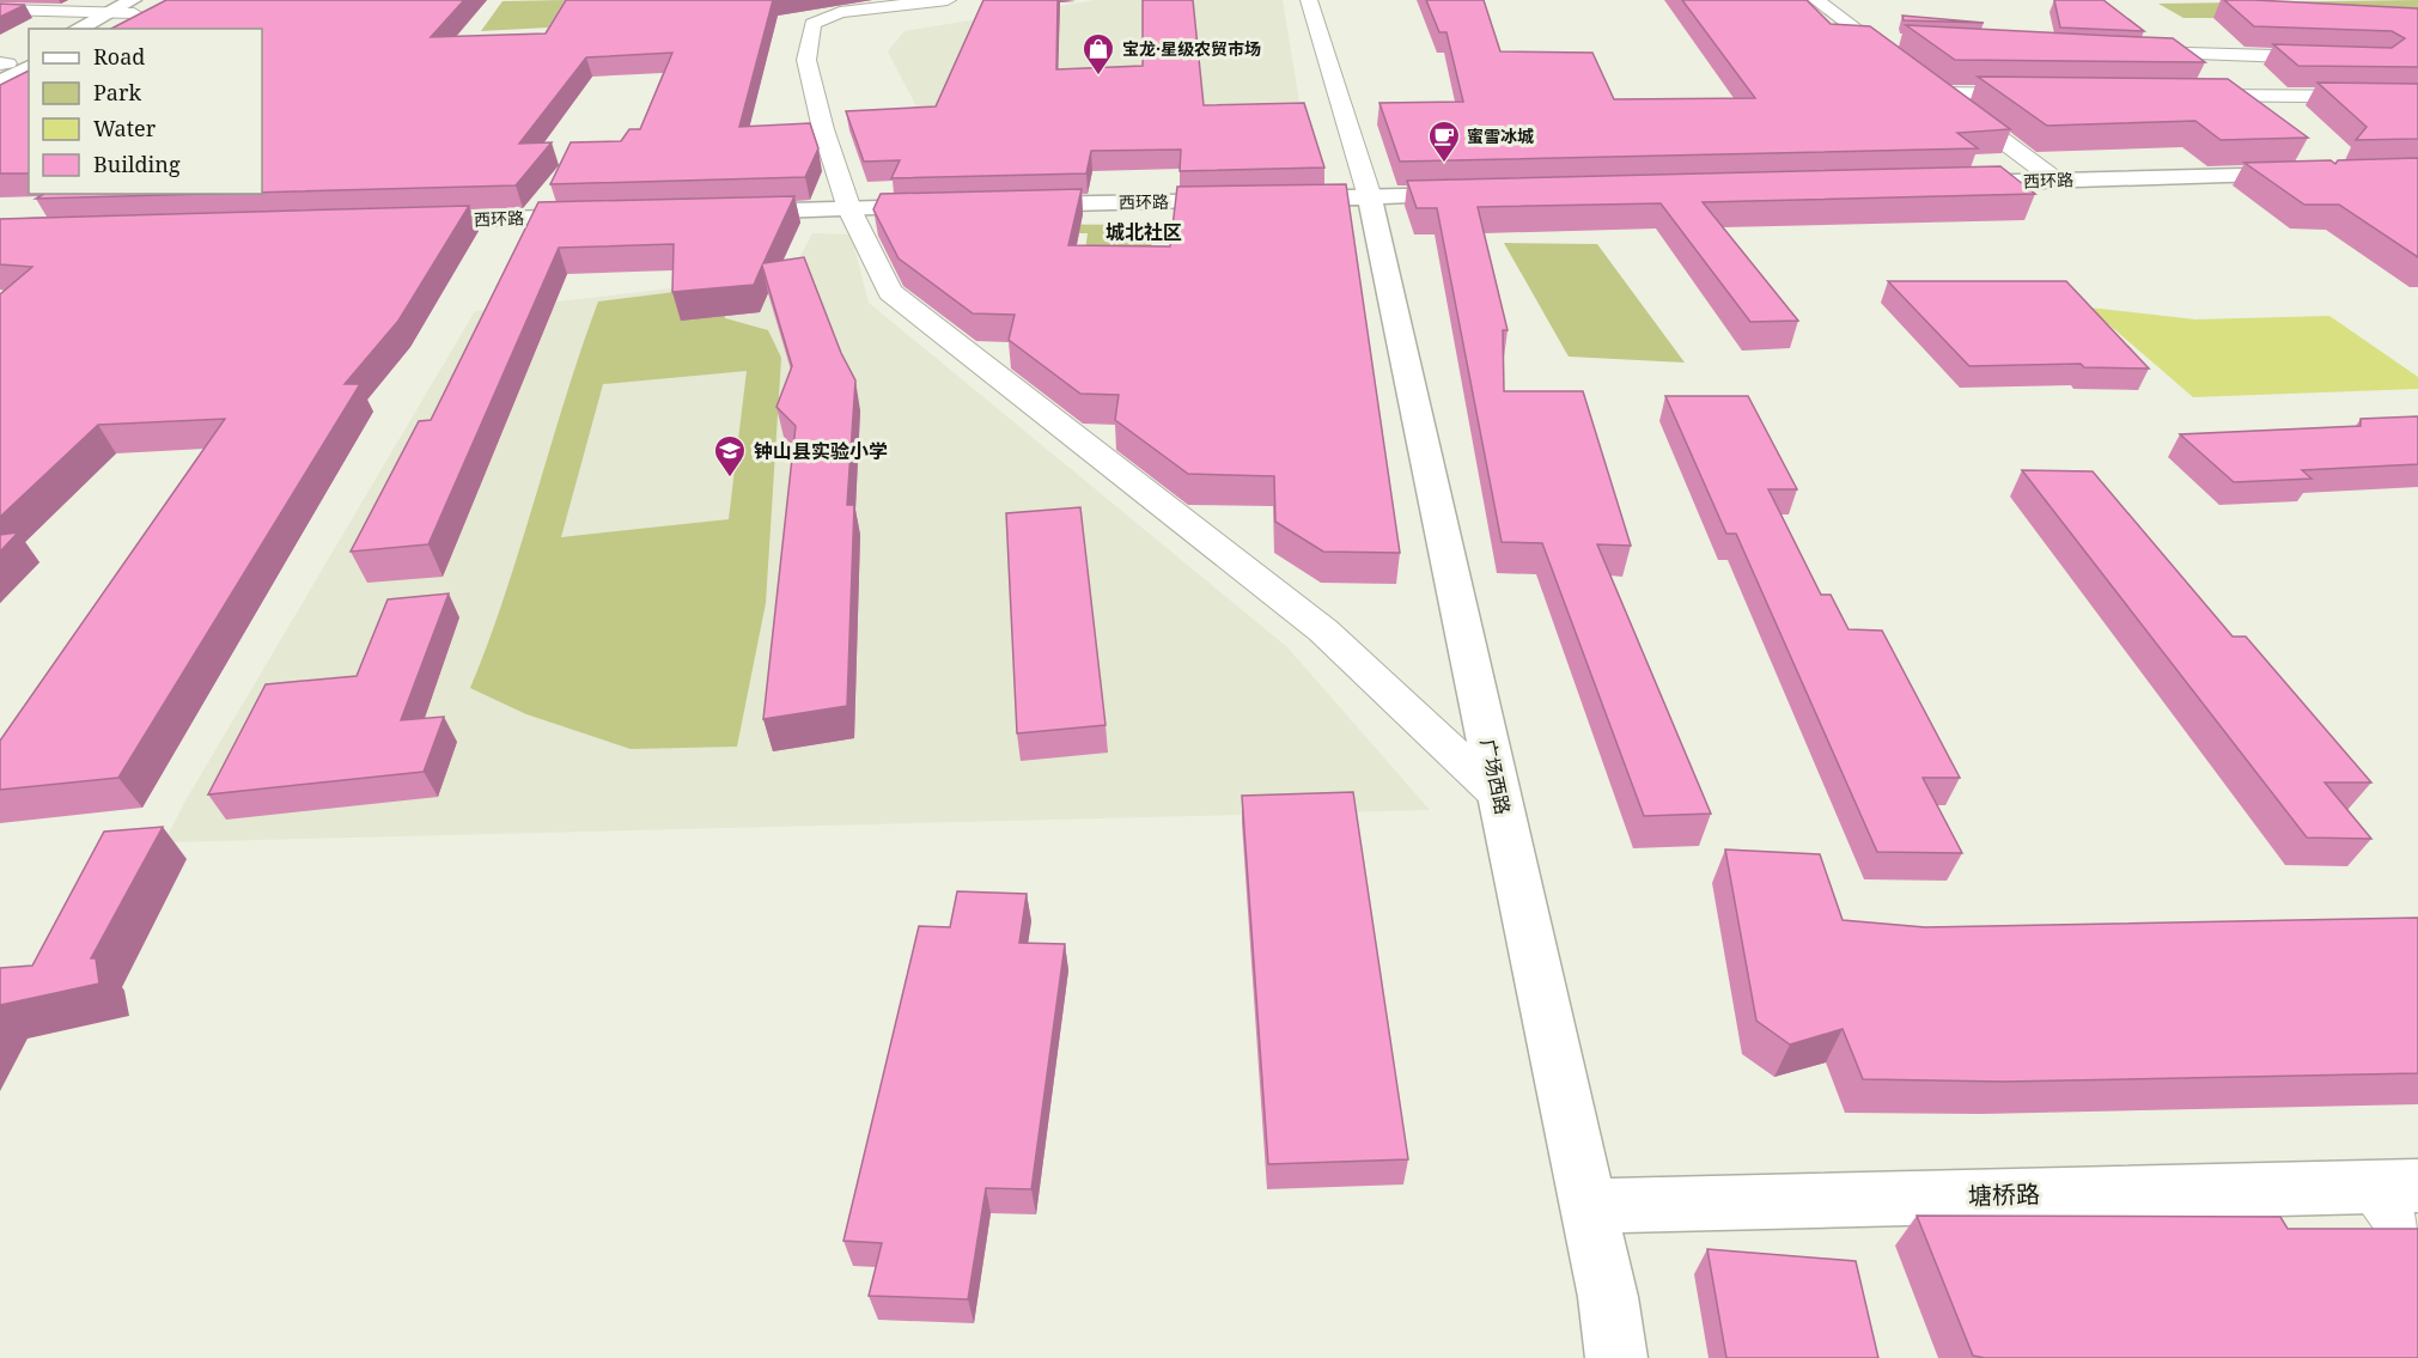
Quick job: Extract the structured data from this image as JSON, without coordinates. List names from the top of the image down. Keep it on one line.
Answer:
{"streets":{"street":["西环路","广场西路","塘桥路"]},"crossings":[["西环路","广场西路"],["广场西路","塘桥路"]],"districts":["城北社区"],"places":{"shop":["宝龙·星级农贸市场"],"cafe":["蜜雪冰城"],"school or university":["钟山县实验小学"]},"legend":["Road","Park","Water","Building"]}
